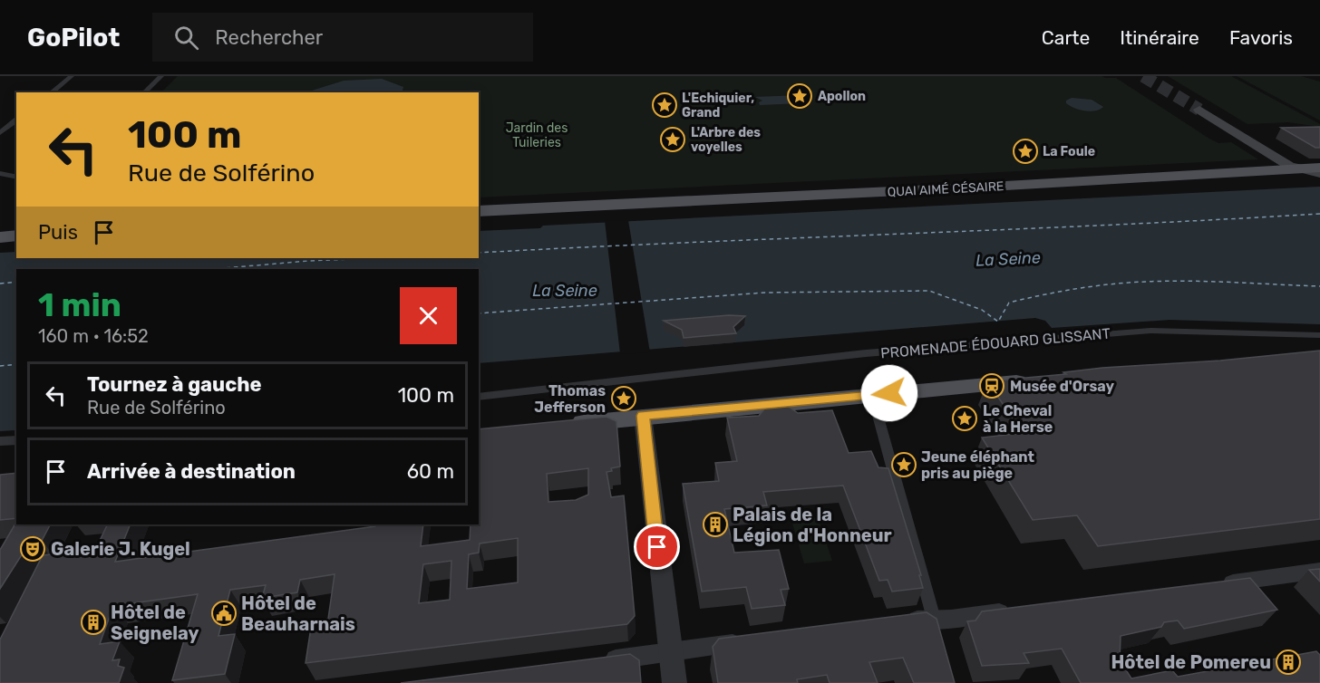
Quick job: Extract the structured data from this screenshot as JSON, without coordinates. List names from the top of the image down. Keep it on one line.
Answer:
{"streets":{"main road":["QUAI AIMÉ CÉSAIRE"],"street":["PROMENADE ÉDOUARD GLISSANT"]},"water":["La Seine"],"parks":["Jardin des Tuileries"],"places":{"place":["Apollon","L'Echiquier, Grand","L'Arbre des voyelles","La Foule","Thomas Jefferson","Le Cheval à la Herse","Jeune éléphant pris au piège"],"station":["Musée d'Orsay"],"building":["Palais de la Légion d'Honneur","Hôtel de Seignelay","Hôtel de Pomereu"],"theatre":["Galerie J. Kugel"],"public building":["Hôtel de Beauharnais"]},"page":{"header":"GoPilot","search":"Rechercher","nav":["Carte","Itinéraire","Favoris"],"turn":["100 m","Rue de Solférino"],"then":"Puis","heading":["1 min","160 m · 16:52"],"list":[{"name":"Tournez à gauche","note":"Rue de Solférino","value":"100 m"},{"name":"Arrivée à destination","value":"60 m"}]}}
